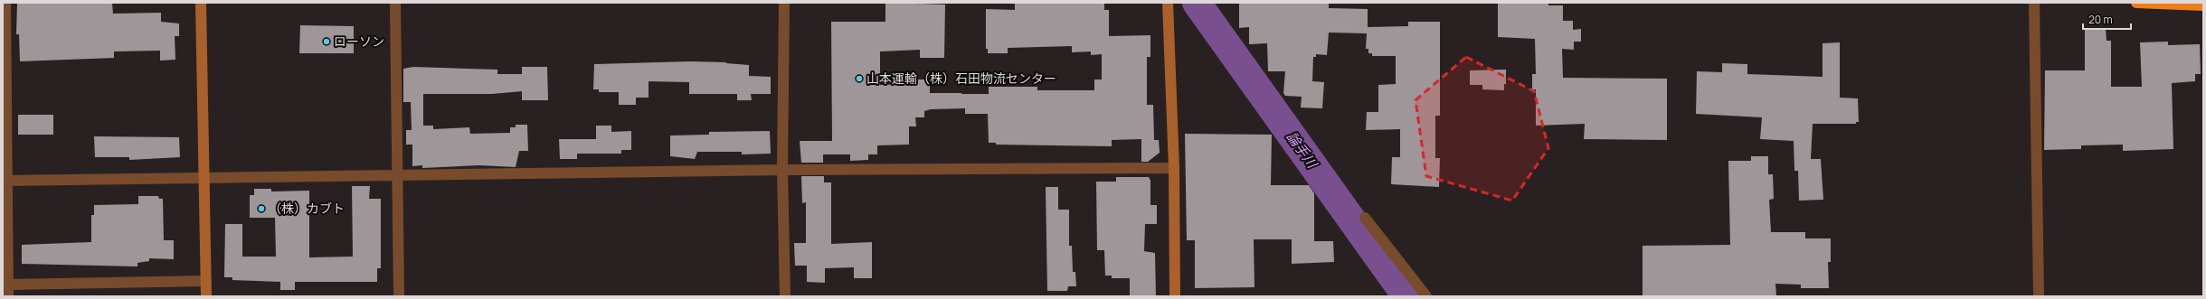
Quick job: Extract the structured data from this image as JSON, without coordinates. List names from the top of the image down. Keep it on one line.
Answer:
{"water":["論手川"],"places":["ローソン","山本運輸（株）石田物流センター","（株）カブト"],"scale_bar":"20 m"}
